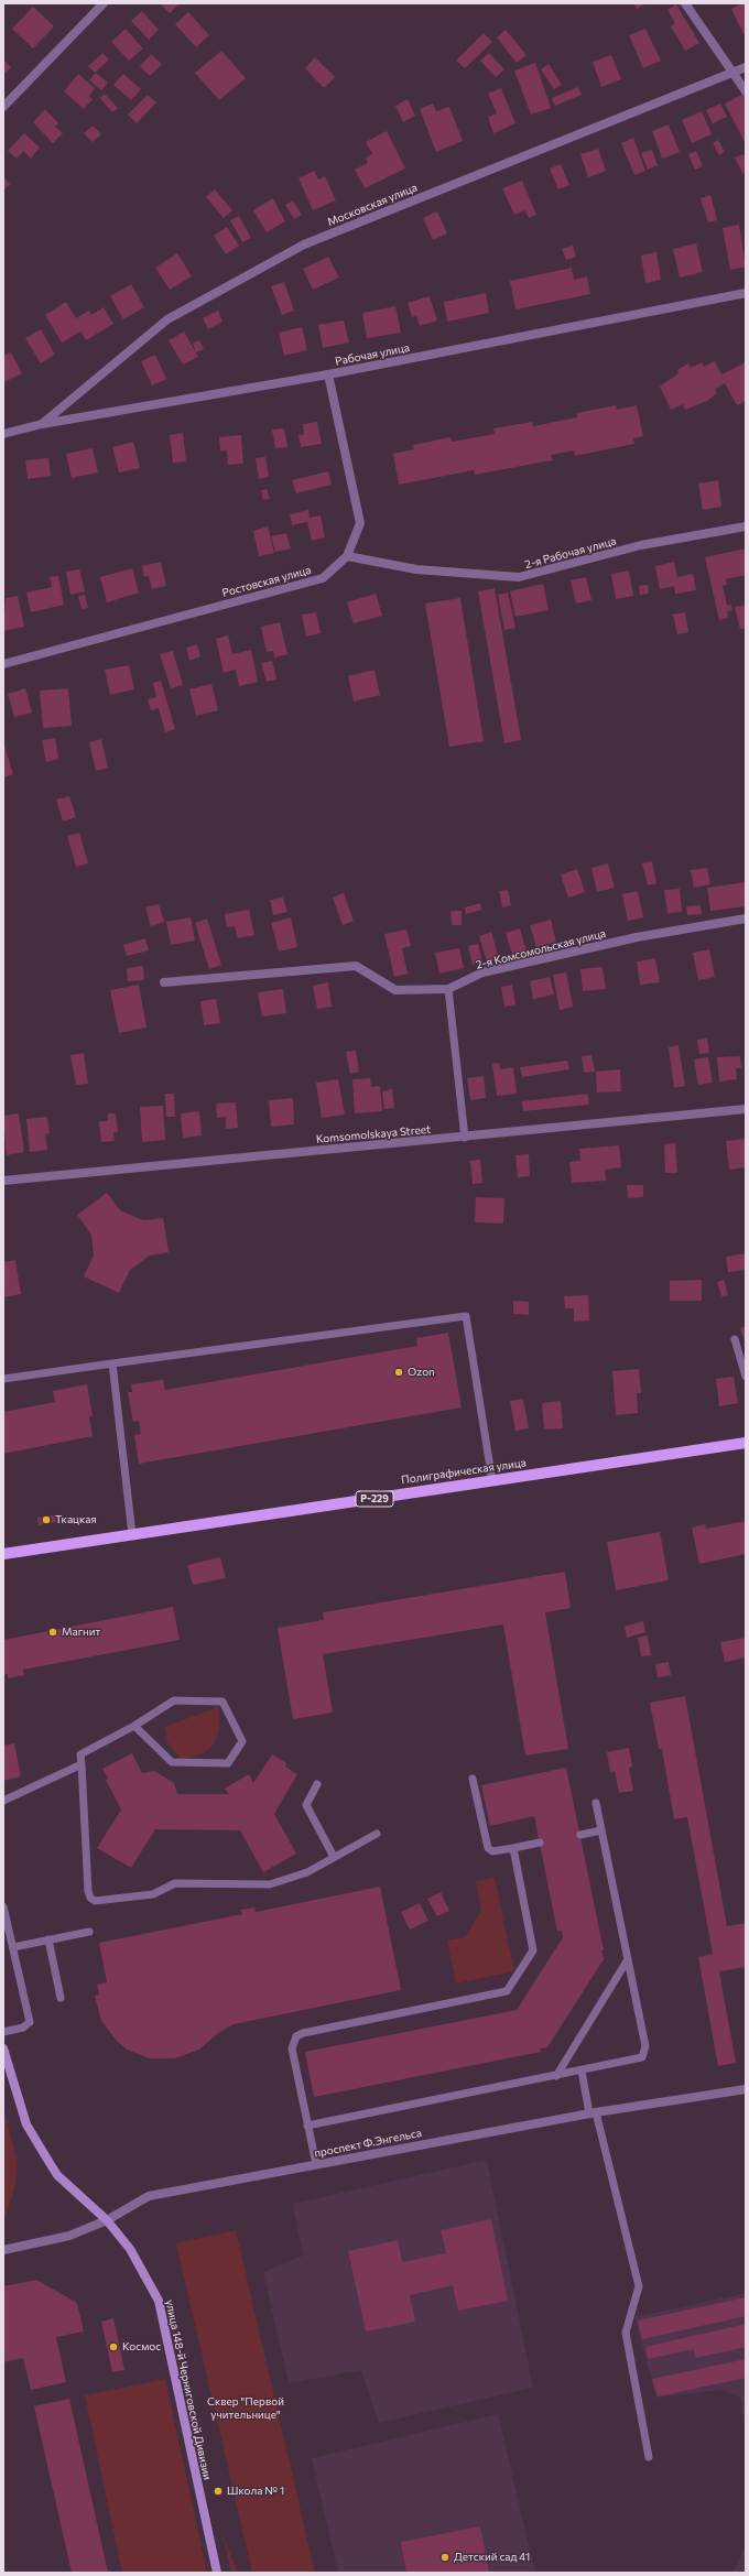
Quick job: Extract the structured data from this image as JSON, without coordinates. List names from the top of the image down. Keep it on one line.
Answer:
{"streets":{"main road":["Полиграфическая улица","Р-229","улица 148-й Черниговской Дивизии"],"street":["Московская улица","Рабочая улица","2-я Рабочая улица","Ростовская улица","2-я Комсомольская улица","Komsomolskaya Street","проспект Ф.Энгельса"]},"crossings":[["Московская улица","Рабочая улица"],["Рабочая улица","Ростовская улица"],["2-я Рабочая улица","Ростовская улица"],["проспект Ф.Энгельса","улица 148-й Черниговской Дивизии"]],"parks":["Сквер \"Первой учительнице\""],"places":["Ozon","Ткацкая","Магнит","Космос","Школа № 1","Детский сад 41"]}
